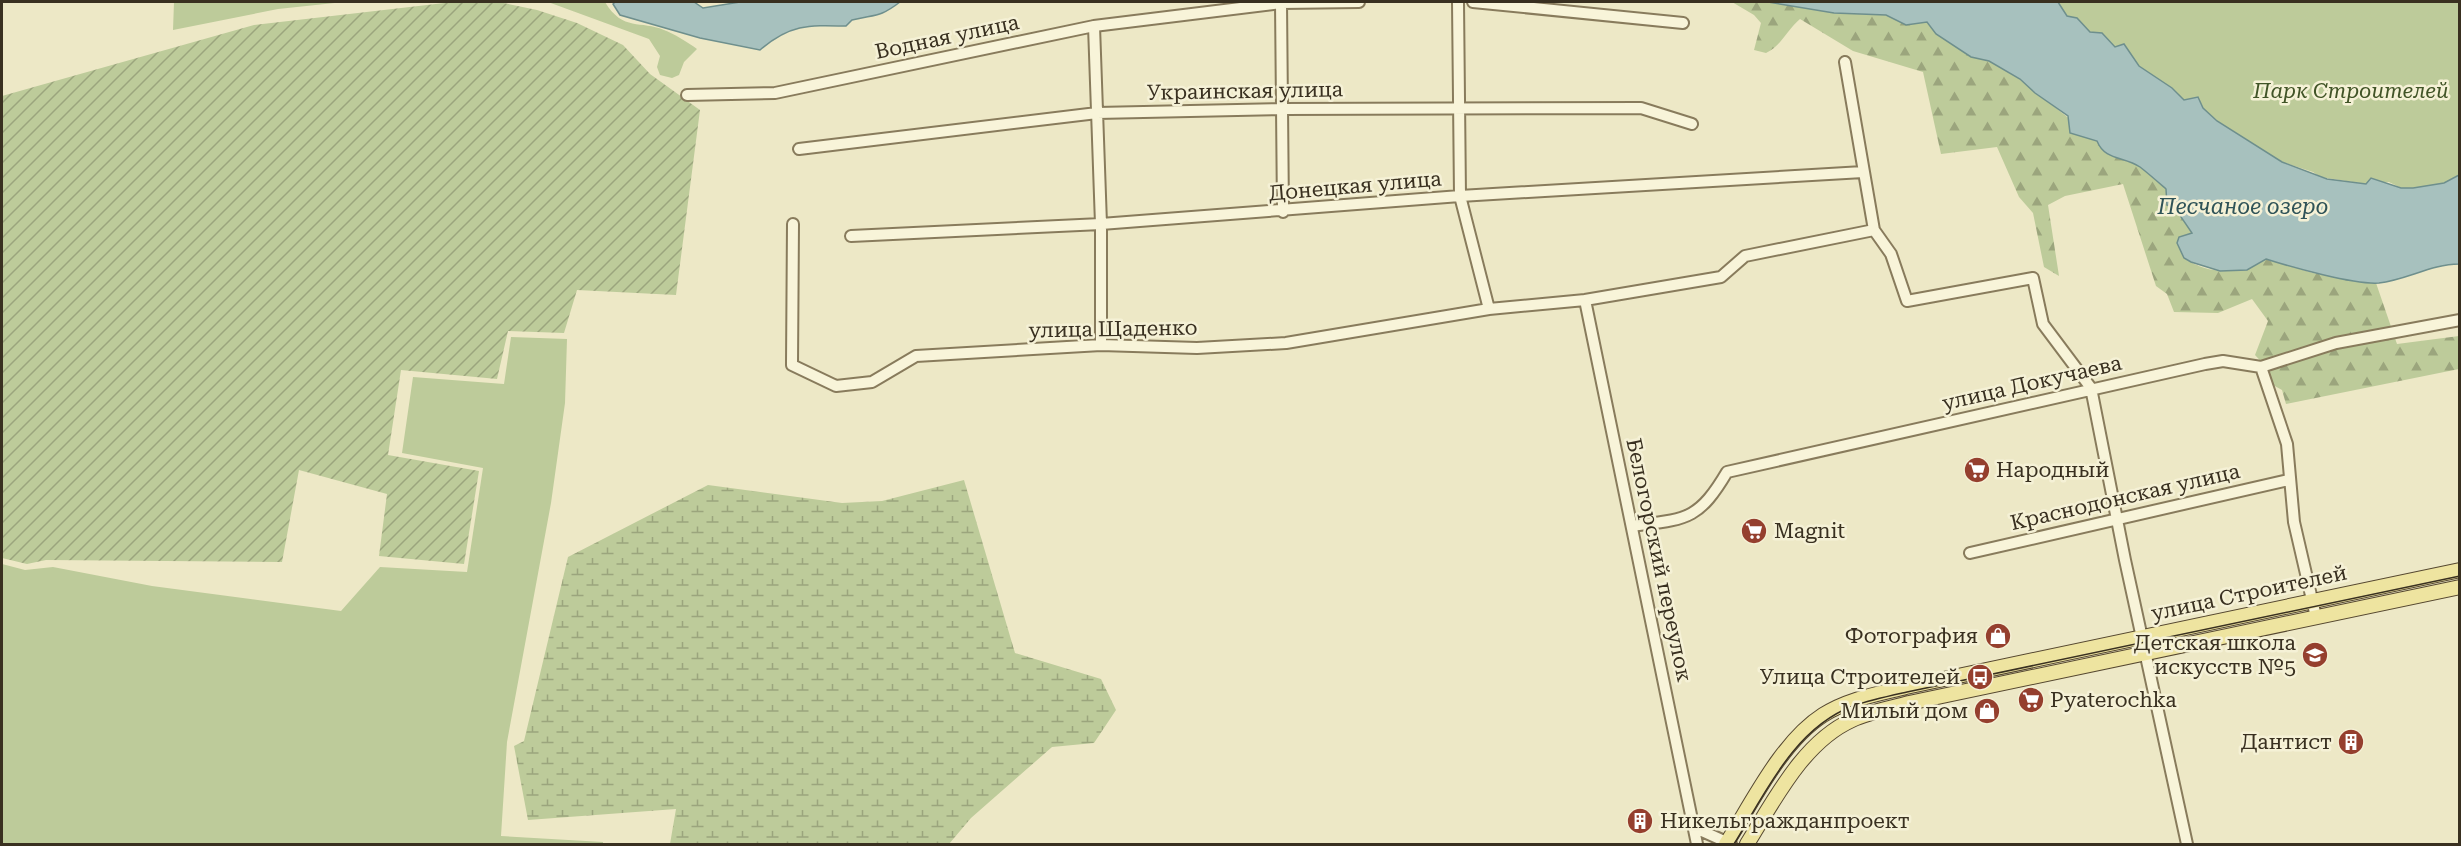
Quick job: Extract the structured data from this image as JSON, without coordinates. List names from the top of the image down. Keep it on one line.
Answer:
{"streets":{"main road":["улица Строителей"],"street":["Водная улица","Украинская улица","Донецкая улица","улица Щаденко","улица Докучаева","Краснодонская улица","Белогорский переулок"]},"crossings":[["улица Щаденко","Белогорский переулок"],["улица Докучаева","Белогорский переулок"]],"water":["Песчаное озеро"],"parks":["Парк Строителей"],"places":{"supermarket":["Народный","Magnit","Pyaterochka"],"shop":["Фотография","Милый дом"],"school or university":["Детская школа искусств №5"],"bus stop":["Улица Строителей"],"building":["Дантист","Никельгражданпроект"]}}
